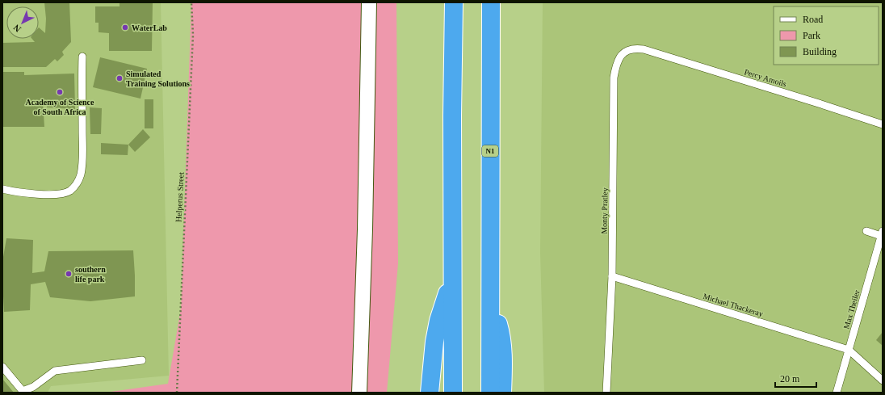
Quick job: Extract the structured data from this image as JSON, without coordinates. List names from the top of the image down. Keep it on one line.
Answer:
{"streets":{"highway":["N1"],"lane":["Percy Amoils","Monty Pratley","Michael Thackeray","Max Theiler"],"path":["Helperus Street"]},"crossings":[["Percy Amoils","Monty Pratley"],["Monty Pratley","Michael Thackeray"],["Michael Thackeray","Max Theiler"]],"places":["WaterLab","Simulated Training Solutions","Academy of Science of South Africa","southern life park"],"legend":["Road","Park","Building"],"scale_bar":"20 m","north":"bottom left"}
